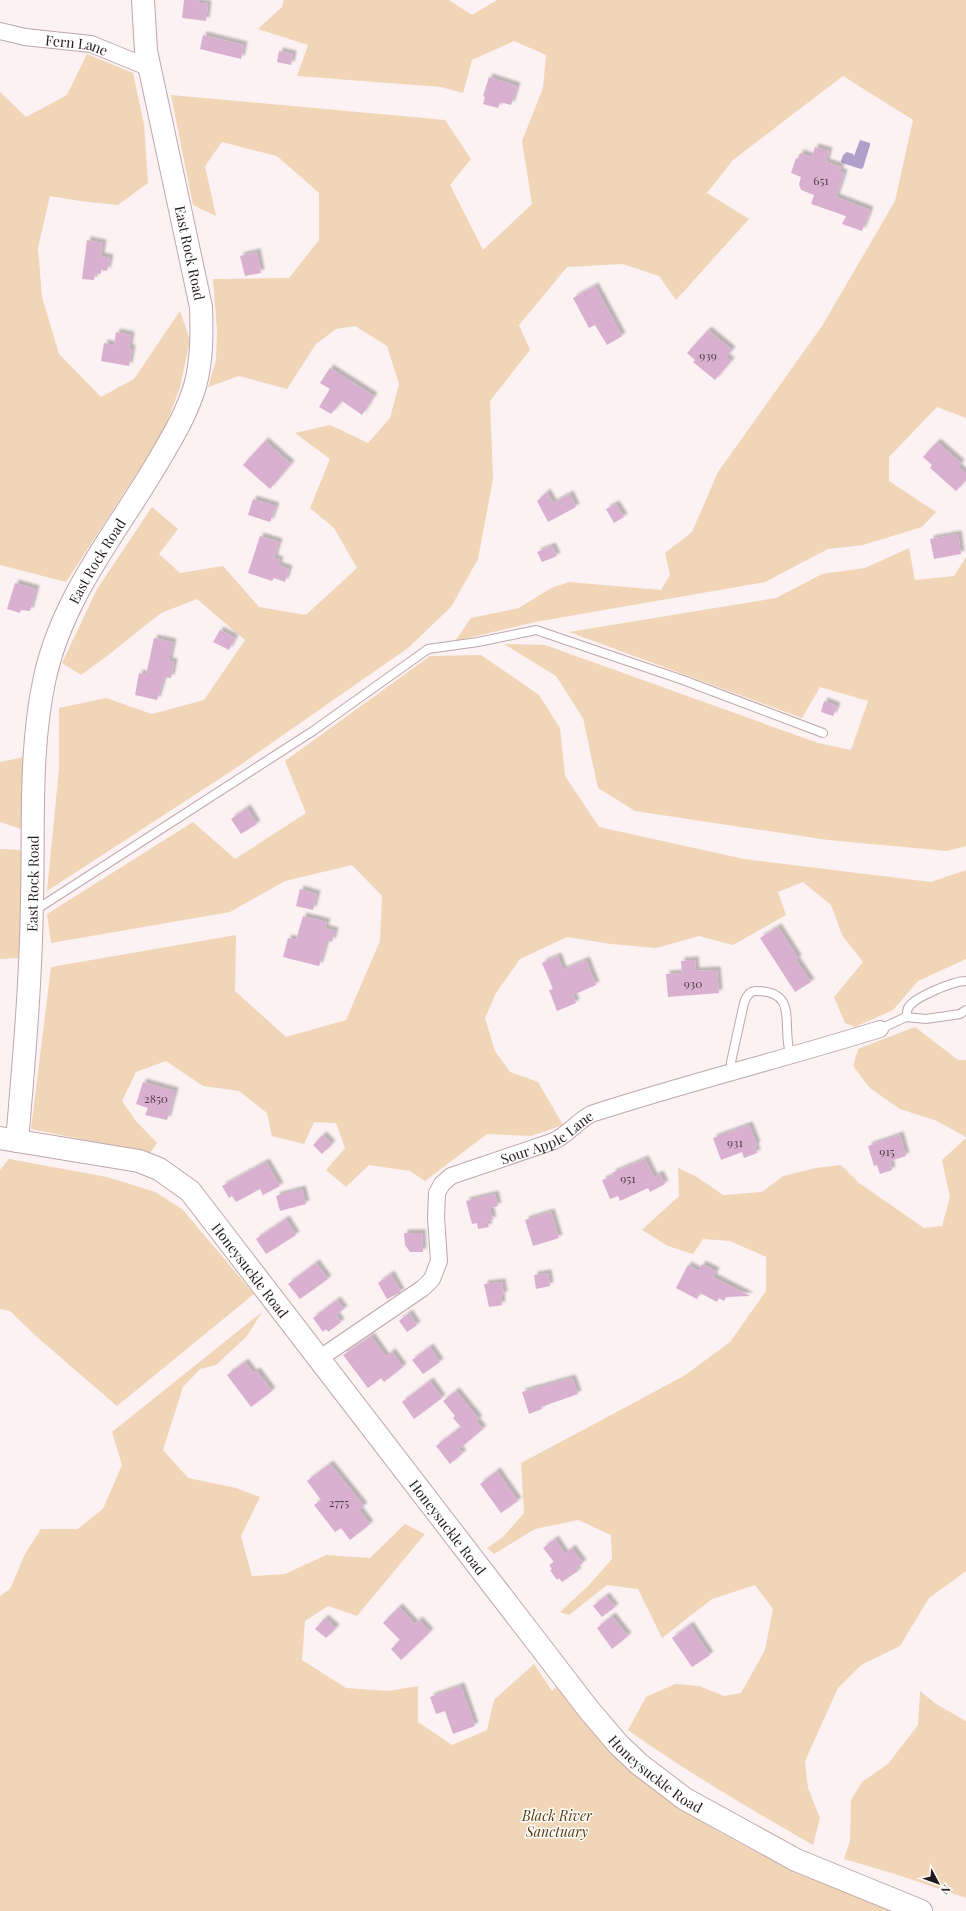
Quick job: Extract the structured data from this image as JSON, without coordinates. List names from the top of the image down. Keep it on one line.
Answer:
{"streets":{"street":["Fern Lane","East Rock Road","Sour Apple Lane","Honeysuckle Road"]},"crossings":[["Fern Lane","East Rock Road"],["East Rock Road","Honeysuckle Road"],["Sour Apple Lane","Honeysuckle Road"]],"parks":["Black River Sanctuary"],"house_numbers":["651","939","930","2850","931","915","951","2775"],"north":"bottom right"}
